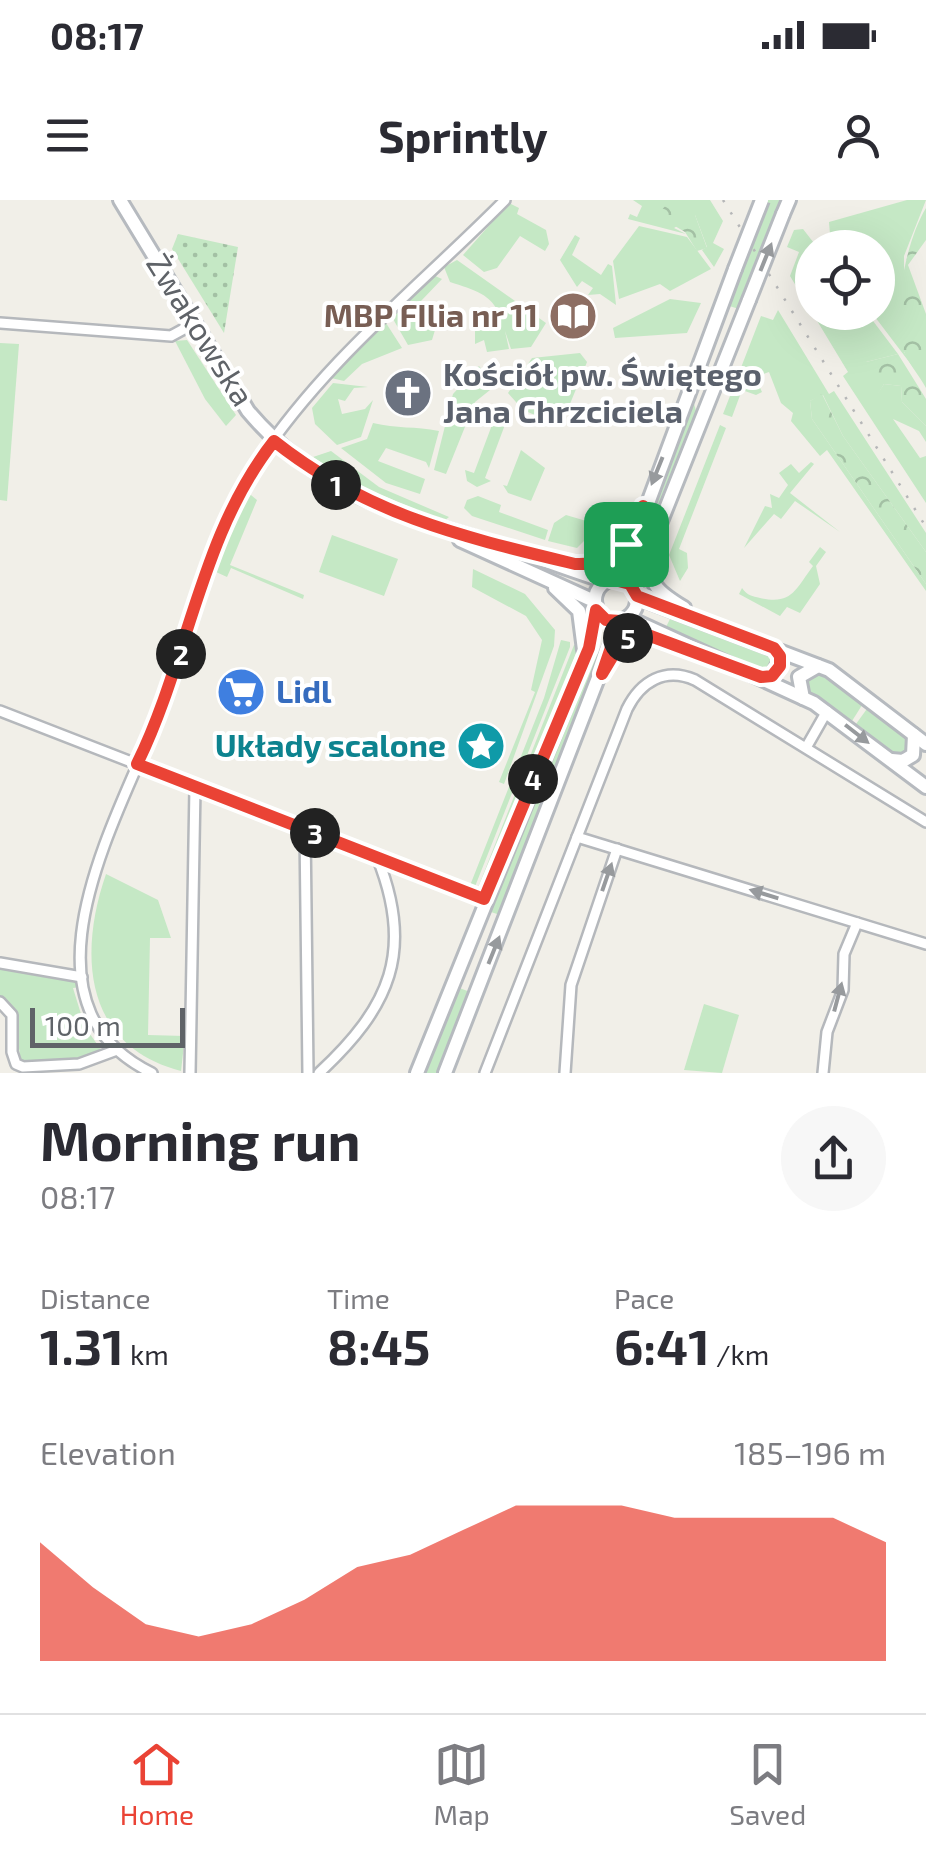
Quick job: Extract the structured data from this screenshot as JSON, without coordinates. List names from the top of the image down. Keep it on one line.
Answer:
{"streets":{"street":["Żwakowska"]},"places":{"library":["MBP FIlia nr 11"],"church":["Kościół pw. Świętego Jana Chrzciciela"],"supermarket":["Lidl"],"place":["Układy scalone"]},"scale_bar":"100 m","page":{"status":"08:17","header":"Sprintly","pins":["1","5","2","4","3"],"scale":"100 m","heading":["Morning run","08:17"],"stats":[["Distance","1.31 km"],["Time","8:45"],["Pace","6:41 /km"]],"chart":["Elevation","185–196 m"],"tabs":["Home","Map","Saved"]}}
